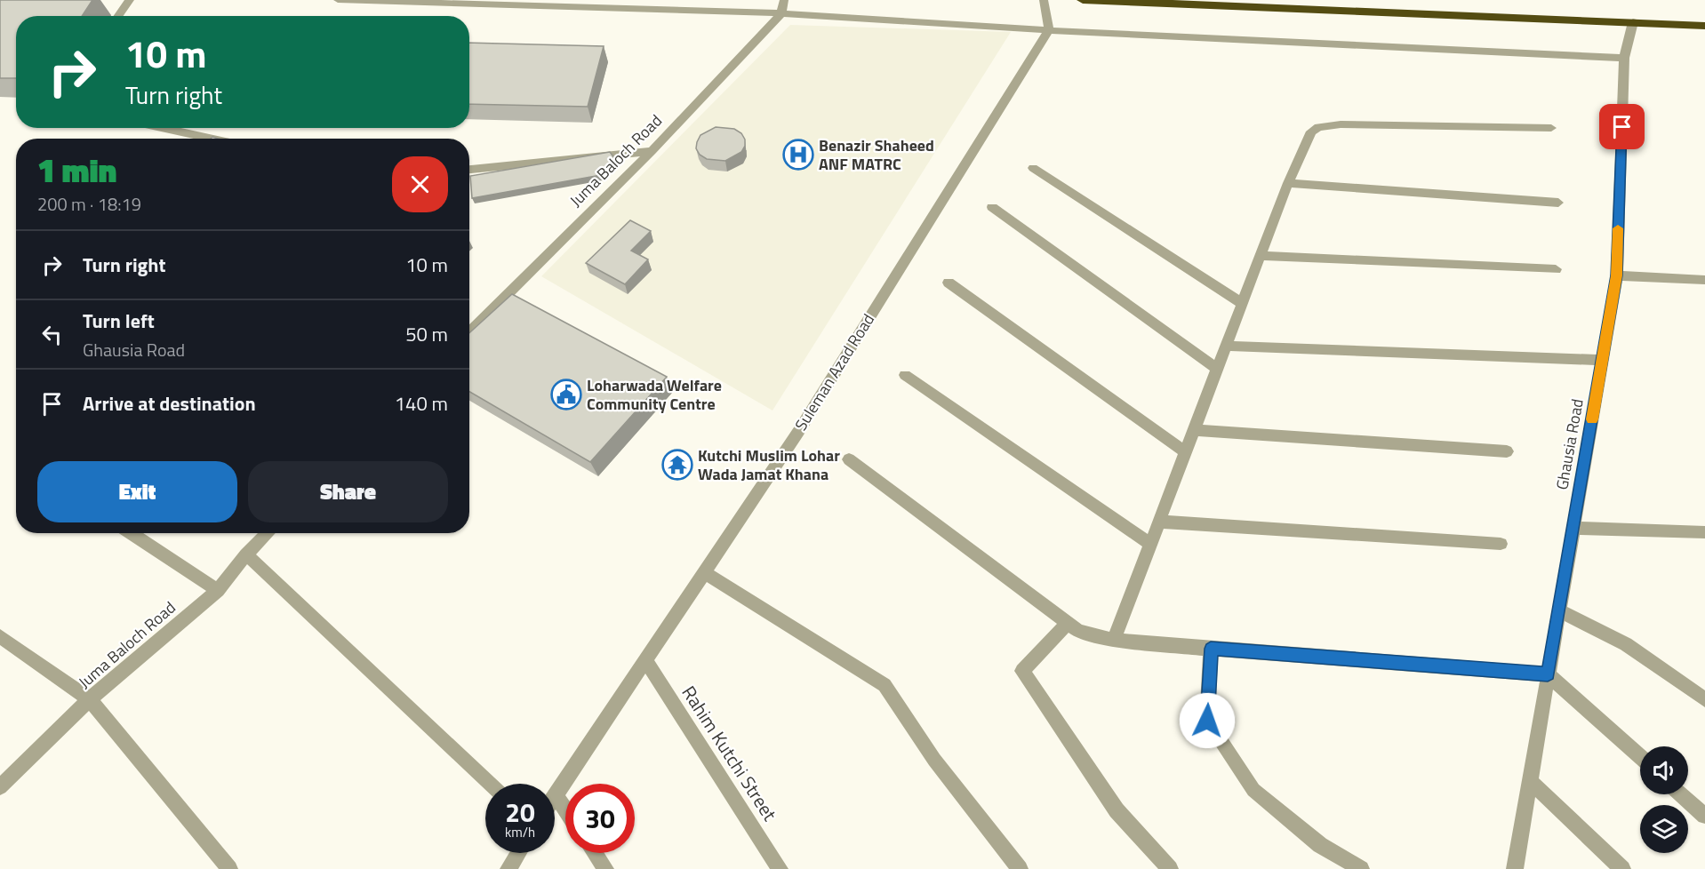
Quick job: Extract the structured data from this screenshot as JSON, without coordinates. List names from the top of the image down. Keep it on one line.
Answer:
{"streets":{"street":["Juma Baloch Road","Suleman Azad Road","Ghausia Road","Rahim Kutchi Street"]},"crossings":[["Suleman Azad Road","Rahim Kutchi Street"]],"places":{"hospital":["Benazir Shaheed ANF MATRC"],"public building":["Loharwada Welfare Community Centre"],"temple":["Kutchi Muslim Lohar Wada Jamat Khana"]},"page":{"turn":["10 m","Turn right"],"heading":["1 min","200 m · 18:19"],"list":[{"name":"Turn right","value":"10 m"},{"name":"Turn left","note":"Ghausia Road","value":"50 m"},{"name":"Arrive at destination","value":"140 m"}],"buttons":["Exit","Share"],"speed":"20 km/h","limit":"30"}}
